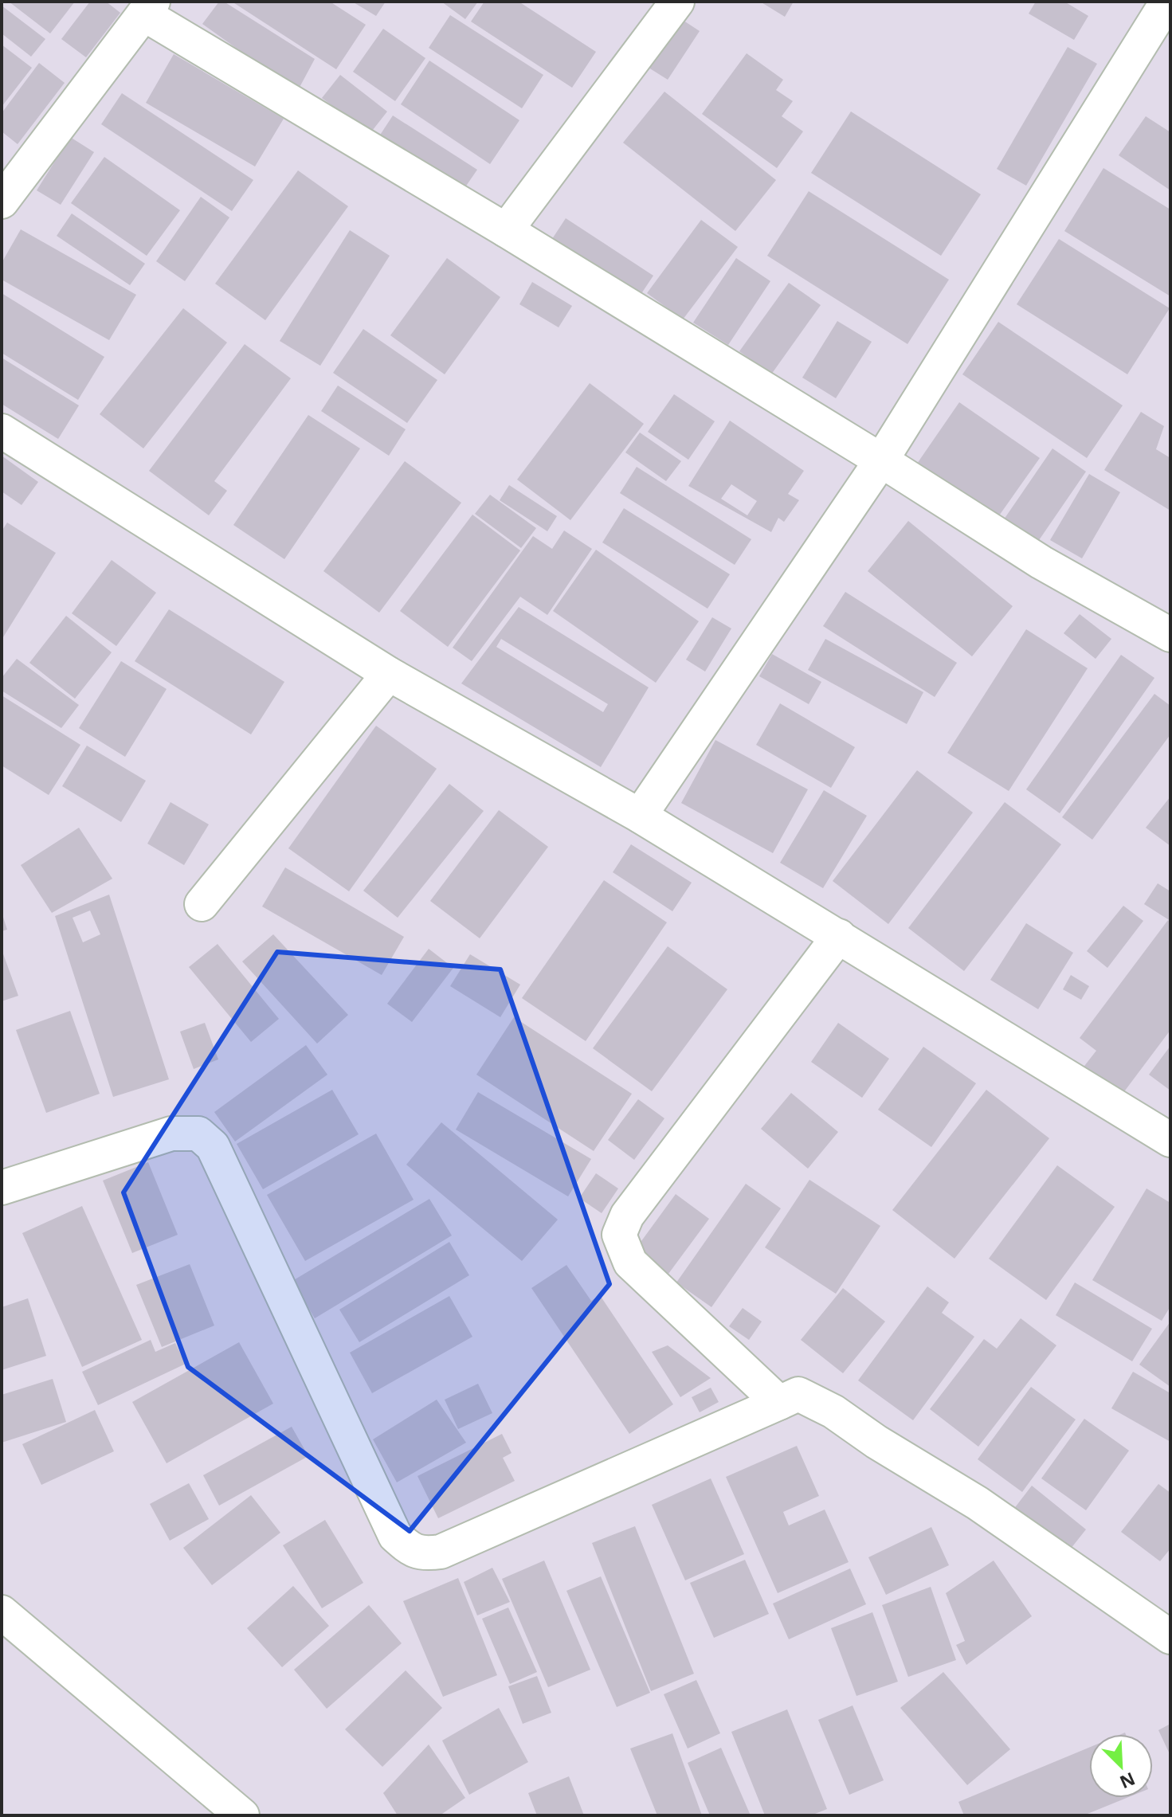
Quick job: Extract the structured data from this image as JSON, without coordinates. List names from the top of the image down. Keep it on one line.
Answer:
{"north":"bottom right"}
